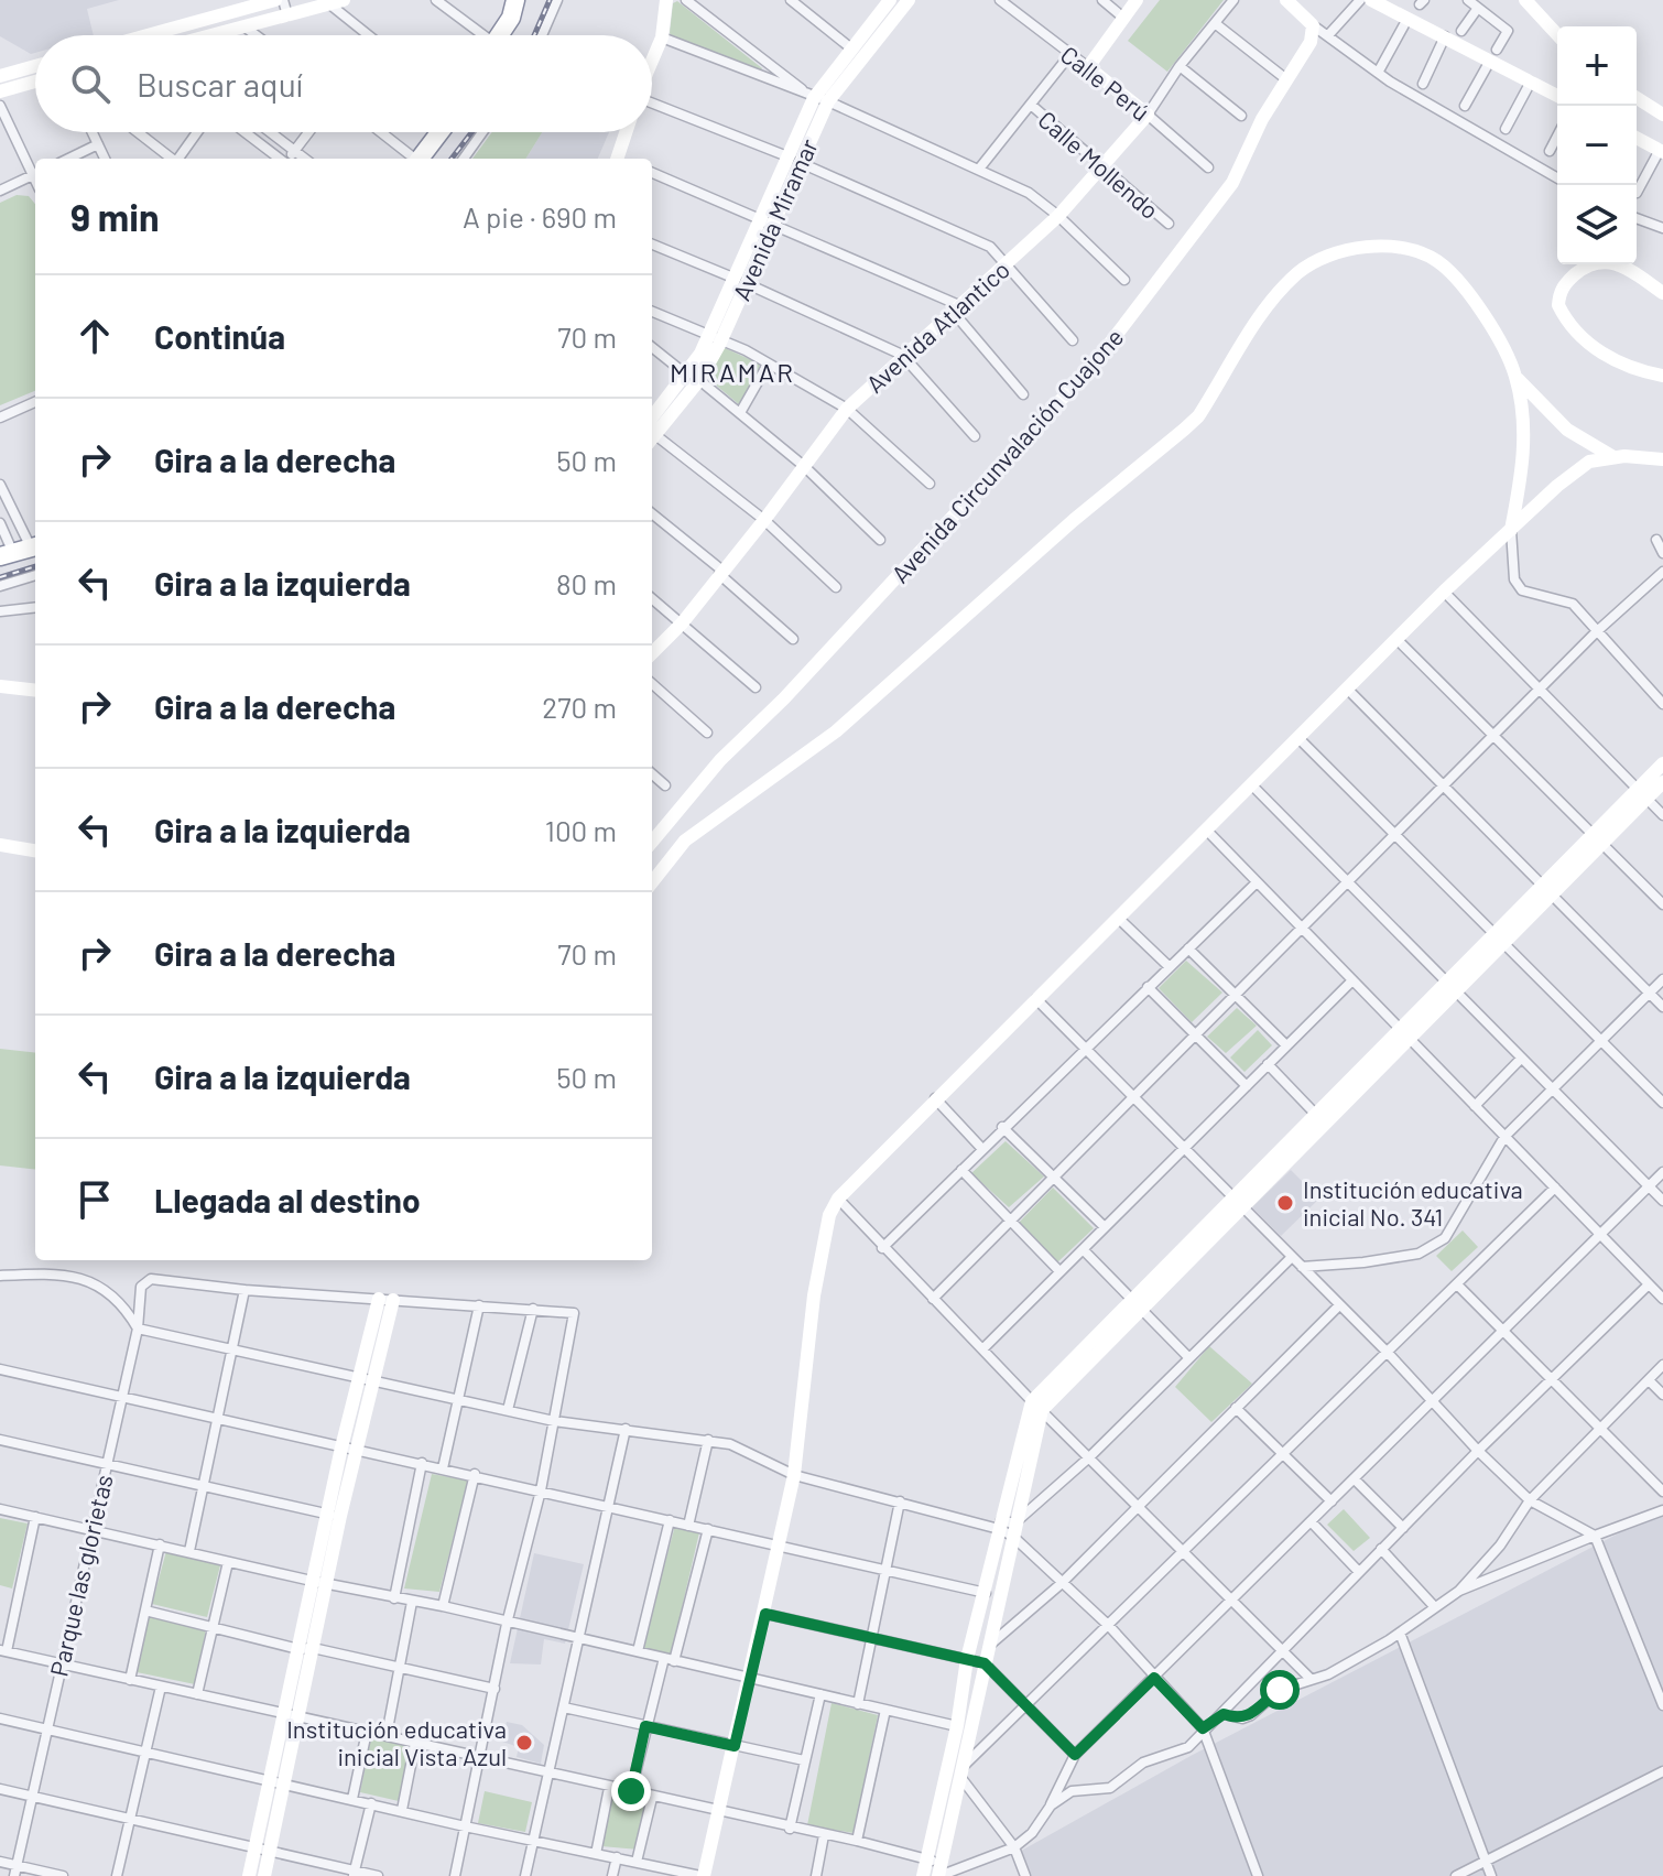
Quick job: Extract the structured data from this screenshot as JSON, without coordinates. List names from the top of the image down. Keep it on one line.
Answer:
{"streets":{"main road":["Calle Perú","Avenida Miramar","Avenida Atlantico","Avenida Circunvalación Cuajone"],"street":["Calle Mollendo","Parque las glorietas"]},"crossings":[["Calle Perú","Avenida Atlantico"],["Calle Mollendo","Avenida Atlantico"]],"districts":["MIRAMAR"],"places":["Institución educativa inicial No. 341","Institución educativa inicial Vista Azul"],"page":{"map_buttons":["+","−"],"search":"Buscar aquí","heading":["9 min","A pie · 690 m"],"list":[["Continúa","70 m"],["Gira a la derecha","50 m"],["Gira a la izquierda","80 m"],["Gira a la derecha","270 m"],["Gira a la izquierda","100 m"],["Gira a la derecha","70 m"],["Gira a la izquierda","50 m"],"Llegada al destino"]}}
